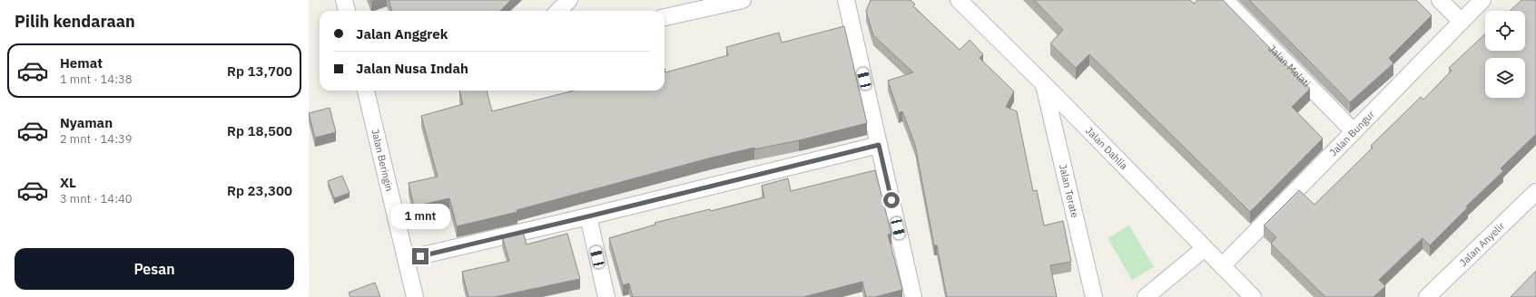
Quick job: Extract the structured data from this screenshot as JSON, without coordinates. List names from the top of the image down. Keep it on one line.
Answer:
{"streets":{"street":["Jalan Melati","Jalan Bungur","Jalan Dahlia","Jalan Beringin","Jalan Terate","Jalan Anyelir"]},"crossings":[["Jalan Melati","Jalan Bungur"],["Jalan Bungur","Jalan Dahlia"],["Jalan Dahlia","Jalan Terate"]],"page":{"heading":"Pilih kendaraan","banner":["Jalan Anggrek","Jalan Nusa Indah"],"list":[{"name":"Hemat","note":"1 mnt · 14:38","value":"Rp 13,700"},{"name":"Nyaman","note":"2 mnt · 14:39","value":"Rp 18,500"},{"name":"XL","note":"3 mnt · 14:40","value":"Rp 23,300"}],"bubble":"1 mnt","buttons":"Pesan"}}
